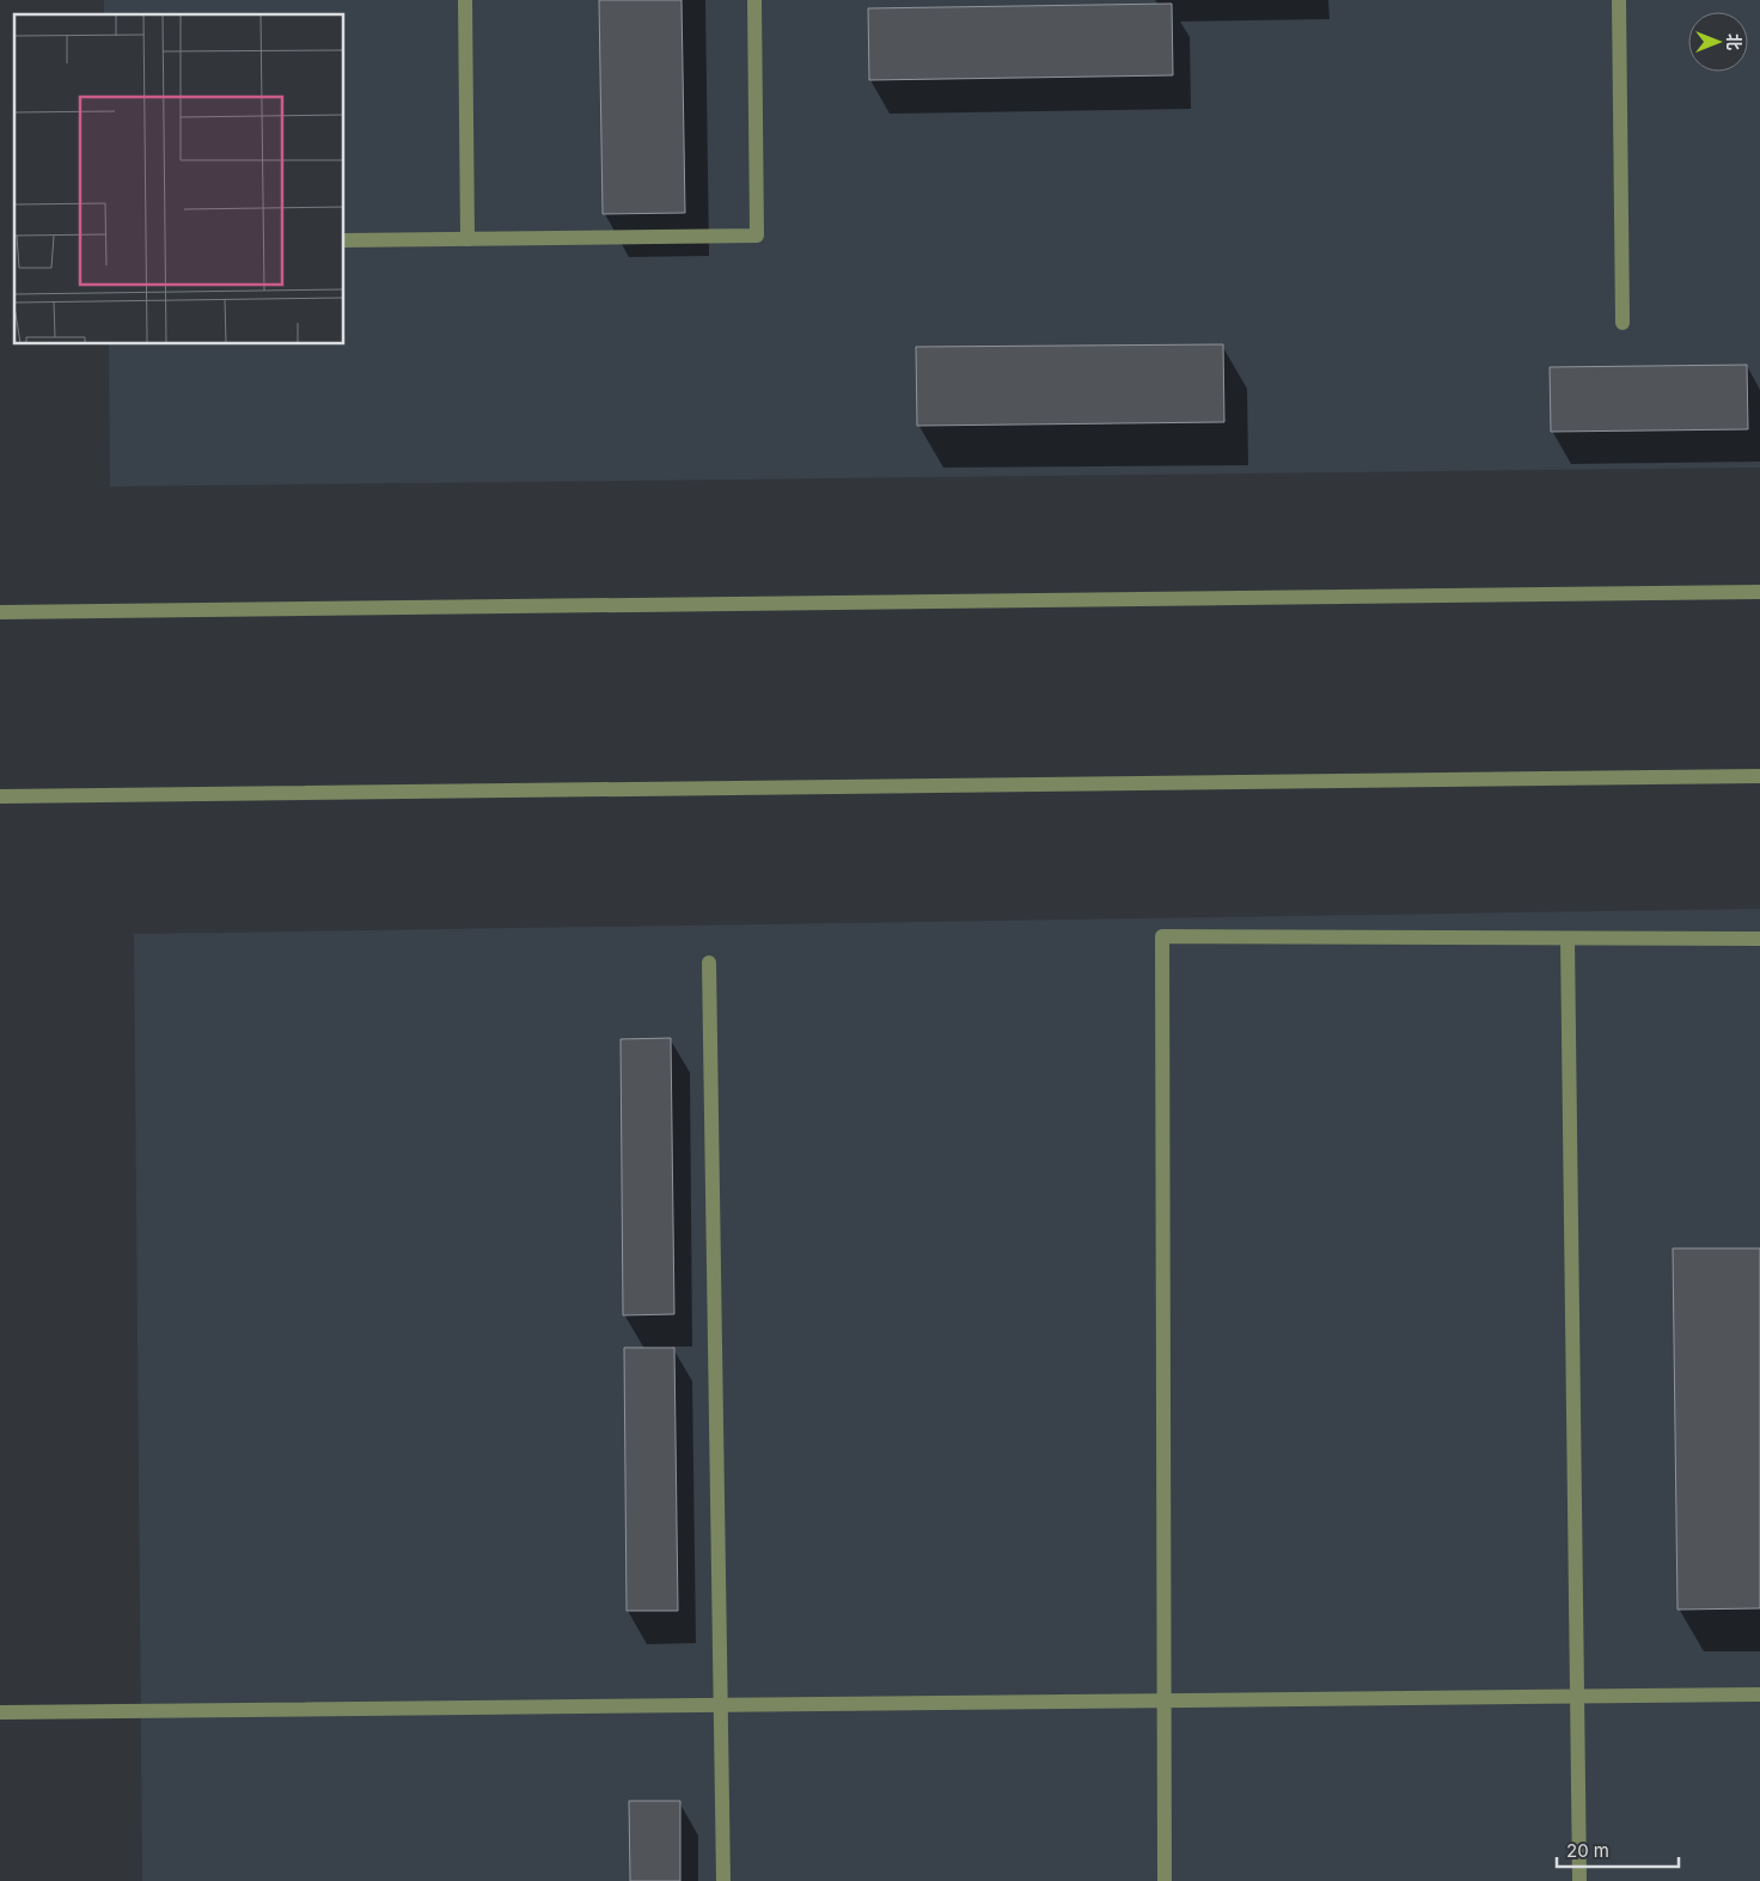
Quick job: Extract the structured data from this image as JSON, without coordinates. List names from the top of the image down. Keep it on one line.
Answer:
{"scale_bar":"20 m","north":"right"}
